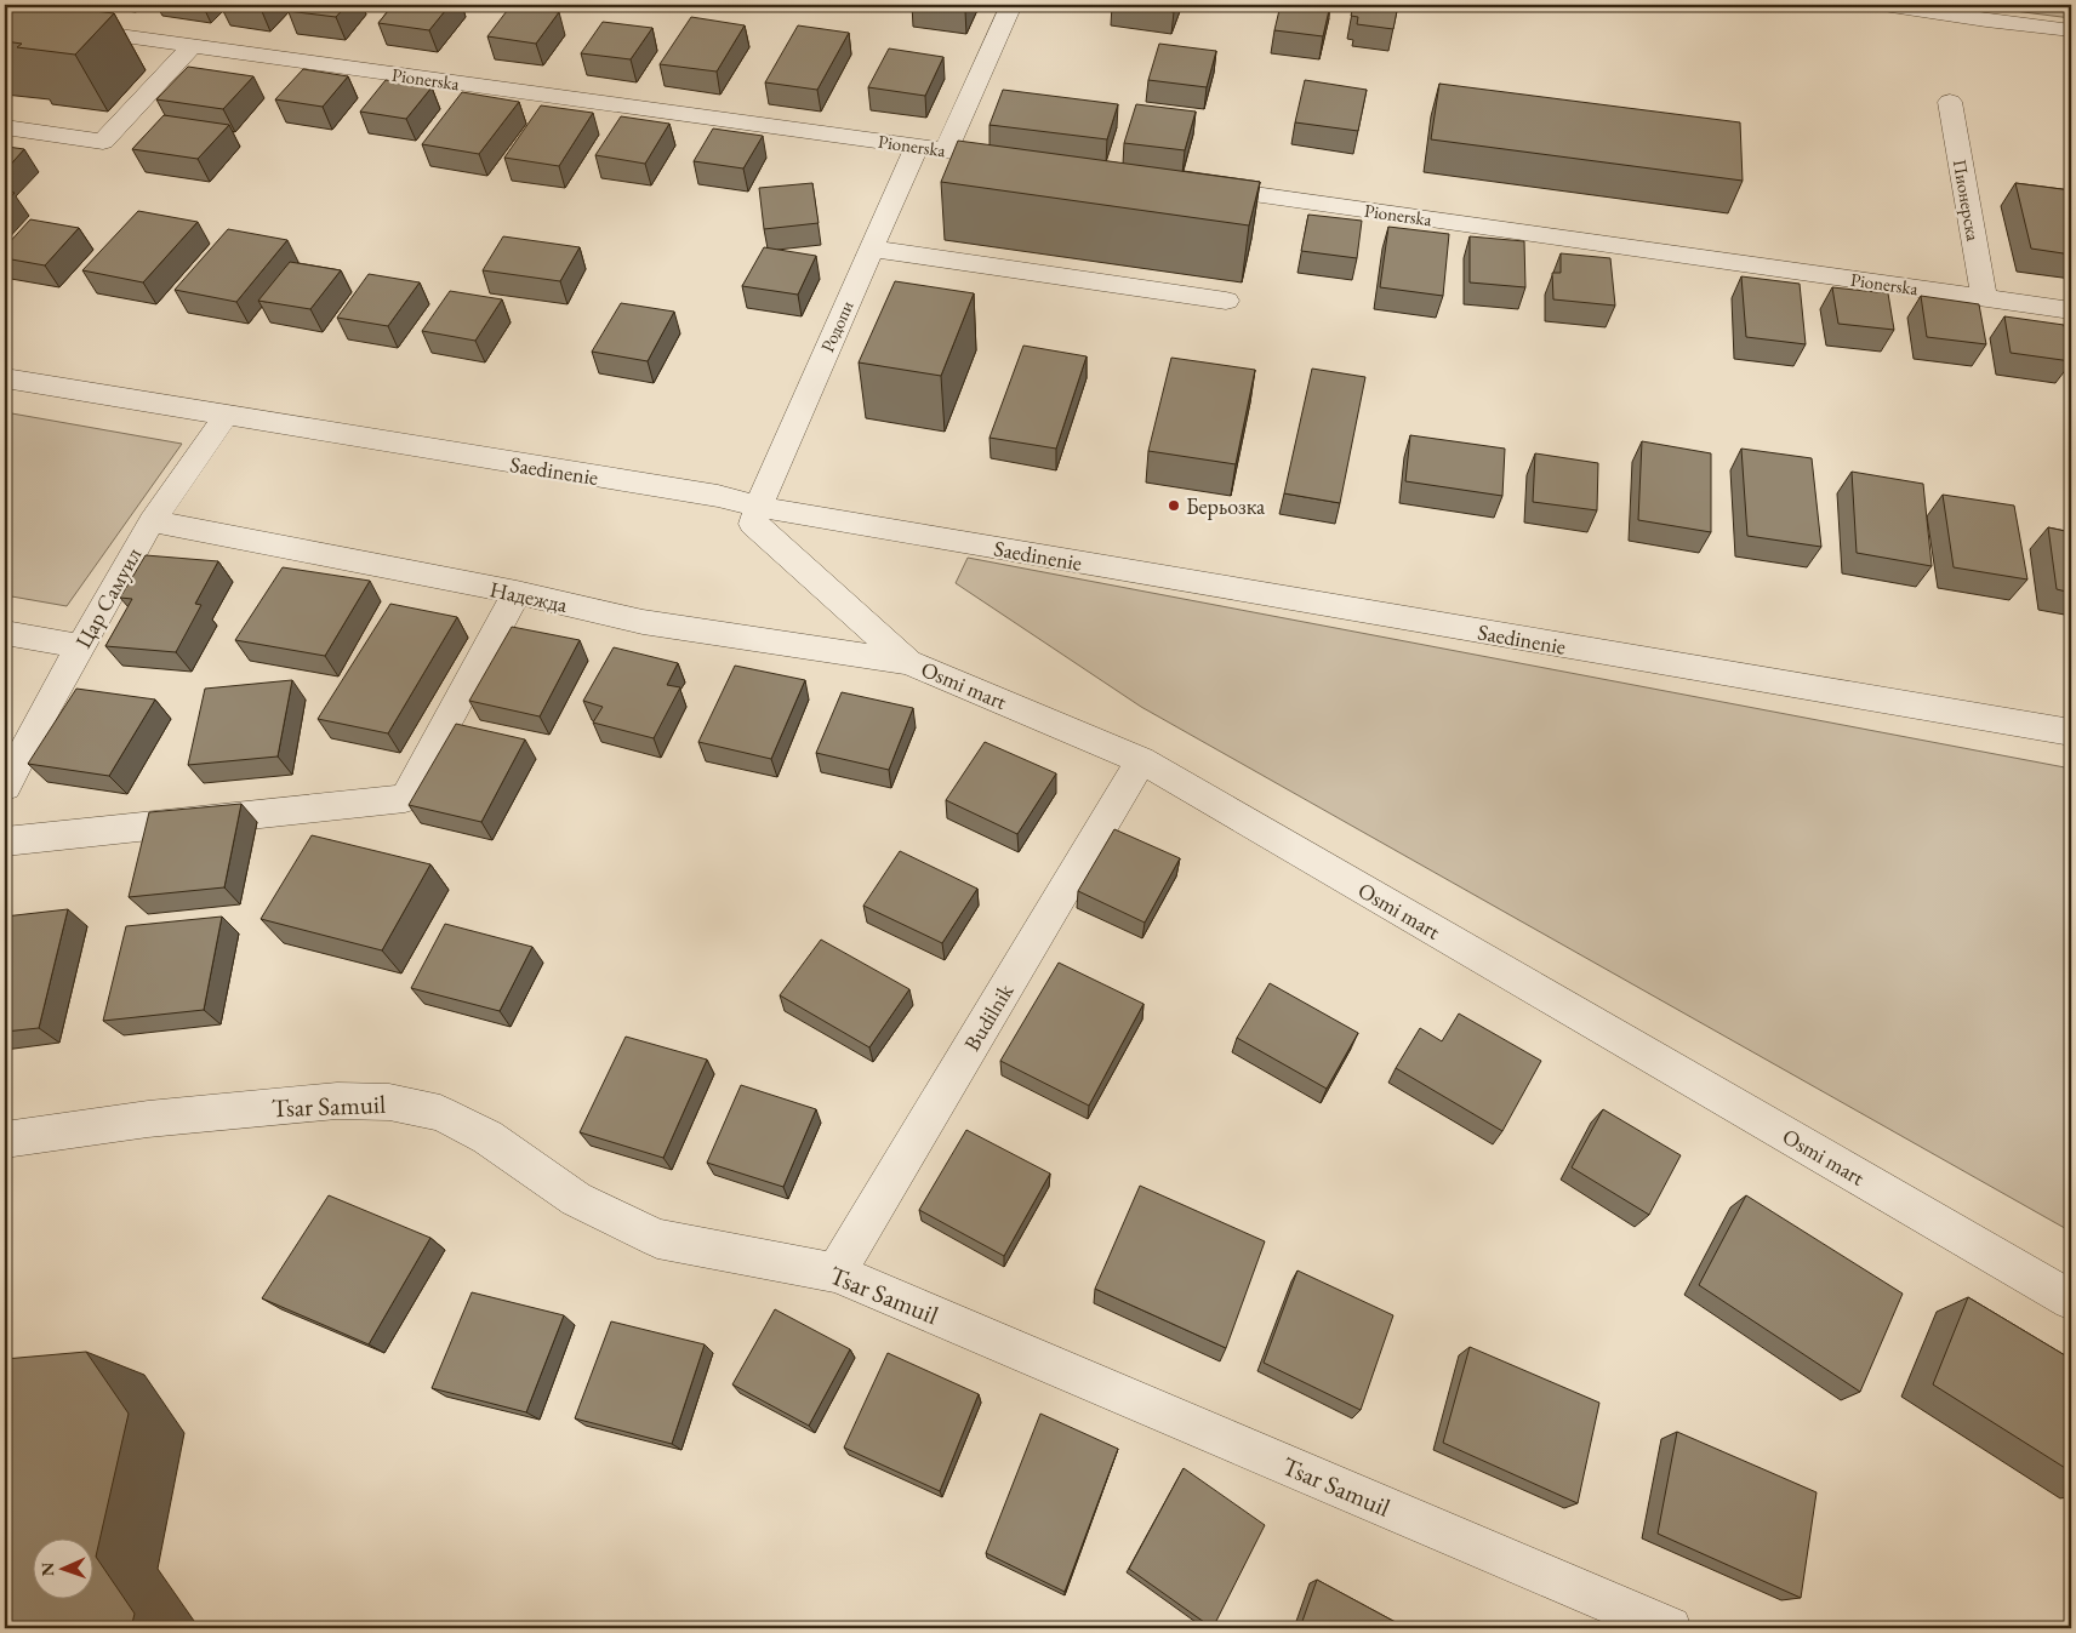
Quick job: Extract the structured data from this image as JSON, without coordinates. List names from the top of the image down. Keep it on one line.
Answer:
{"streets":{"street":["Pionerska","Пионерска","Родопи","Saedinenie","Надежда","Цар Самуил","Osmi mart","Budilnik","Tsar Samuil"]},"crossings":[["Pionerska","Пионерска"],["Pionerska","Родопи"],["Родопи","Saedinenie"],["Родопи","Osmi mart"],["Saedinenie","Цар Самуил"],["Saedinenie","Osmi mart"],["Надежда","Цар Самуил"],["Надежда","Osmi mart"],["Osmi mart","Budilnik"],["Budilnik","Tsar Samuil"]],"places":["Берьозка"],"north":"left"}
